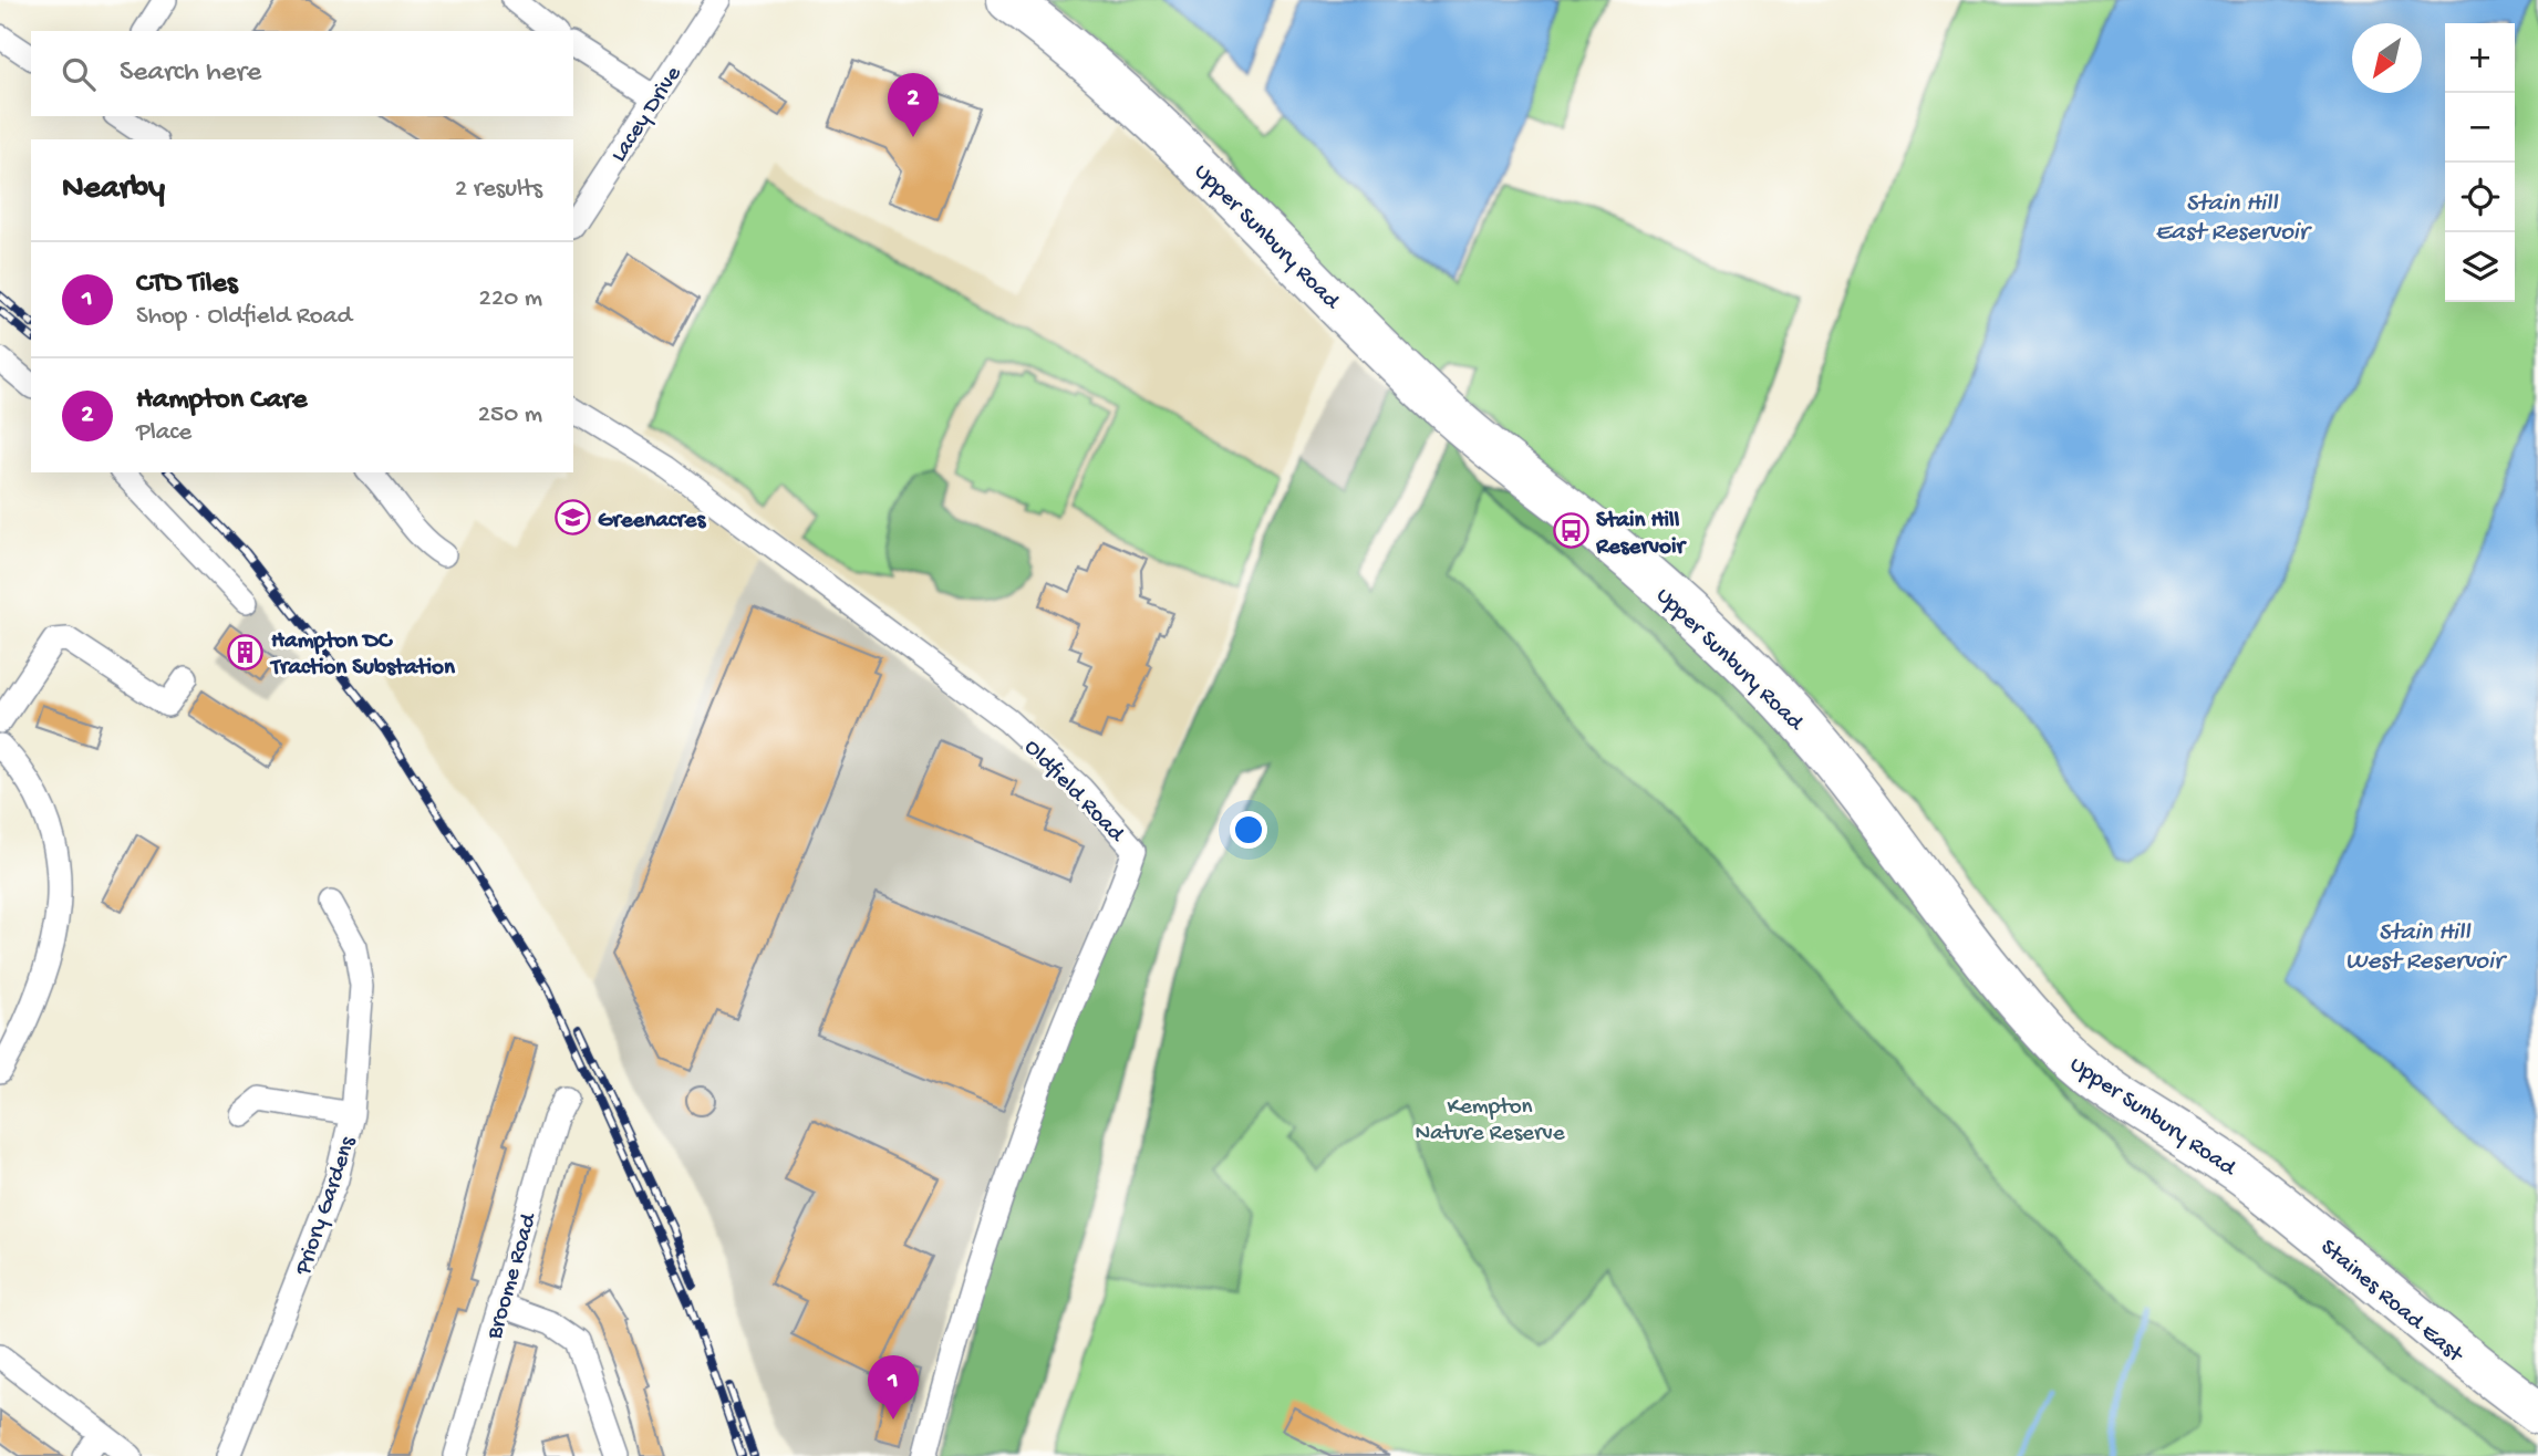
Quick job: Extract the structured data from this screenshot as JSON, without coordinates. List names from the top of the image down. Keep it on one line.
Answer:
{"streets":{"highway":["Upper Sunbury Road","Staines Road East"],"street":["Lacey Drive","Oldfield Road","Priory Gardens","Broome Road"]},"crossings":[["Upper Sunbury Road","Staines Road East"]],"water":["Stain Hill East Reservoir","Stain Hill West Reservoir"],"parks":["Kempton Nature Reserve"],"places":{"school or university":["Greenacres"],"bus stop":["Stain Hill Reservoir"],"building":["Hampton DC Traction Substation"]},"north":"bottom left","page":{"map_buttons":["+","−"],"search":"Search here","pins":["2","1"],"heading":["Nearby","2 results"],"list":[{"mark":"1","name":"CTD Tiles","note":"Shop · Oldfield Road","value":"220 m"},{"mark":"2","name":"Hampton Care","note":"Place","value":"250 m"}]}}
